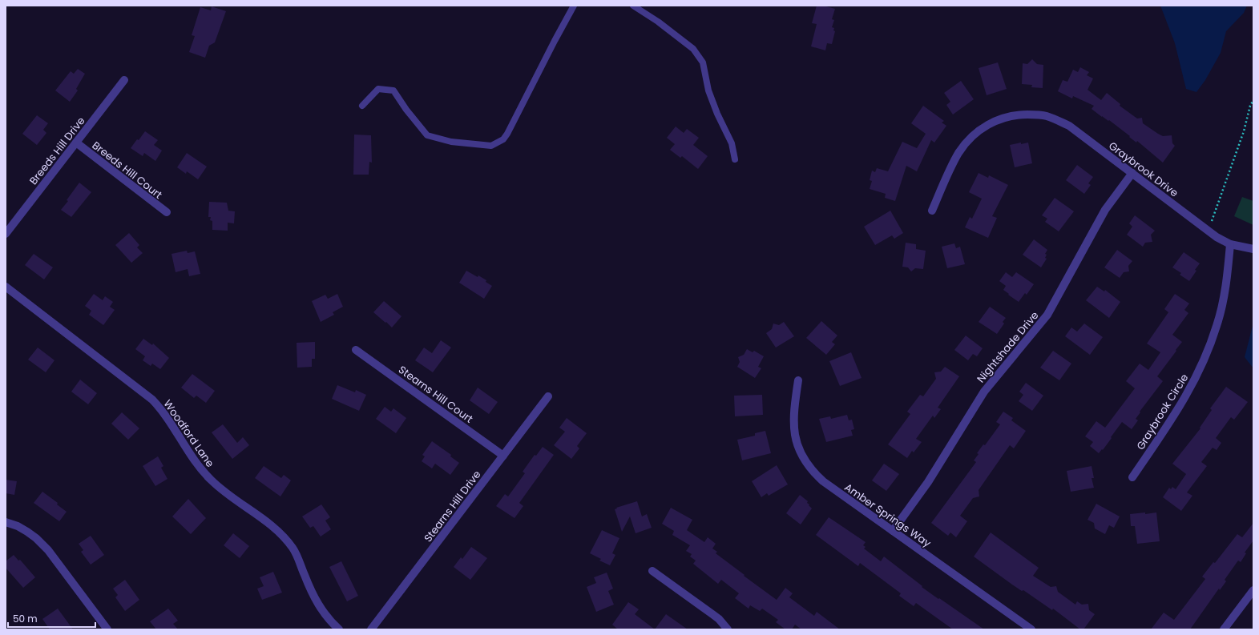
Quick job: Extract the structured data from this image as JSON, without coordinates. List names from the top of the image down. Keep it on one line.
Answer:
{"streets":{"street":["Breeds Hill Drive","Graybrook Drive","Breeds Hill Court","Nightshade Drive","Stearns Hill Court","Graybrook Circle","Woodford Lane","Stearns Hill Drive","Amber Springs Way"]},"crossings":[["Breeds Hill Drive","Breeds Hill Court"],["Graybrook Drive","Nightshade Drive"],["Graybrook Drive","Graybrook Circle"],["Nightshade Drive","Amber Springs Way"],["Stearns Hill Court","Stearns Hill Drive"]],"scale_bar":"50 m"}
